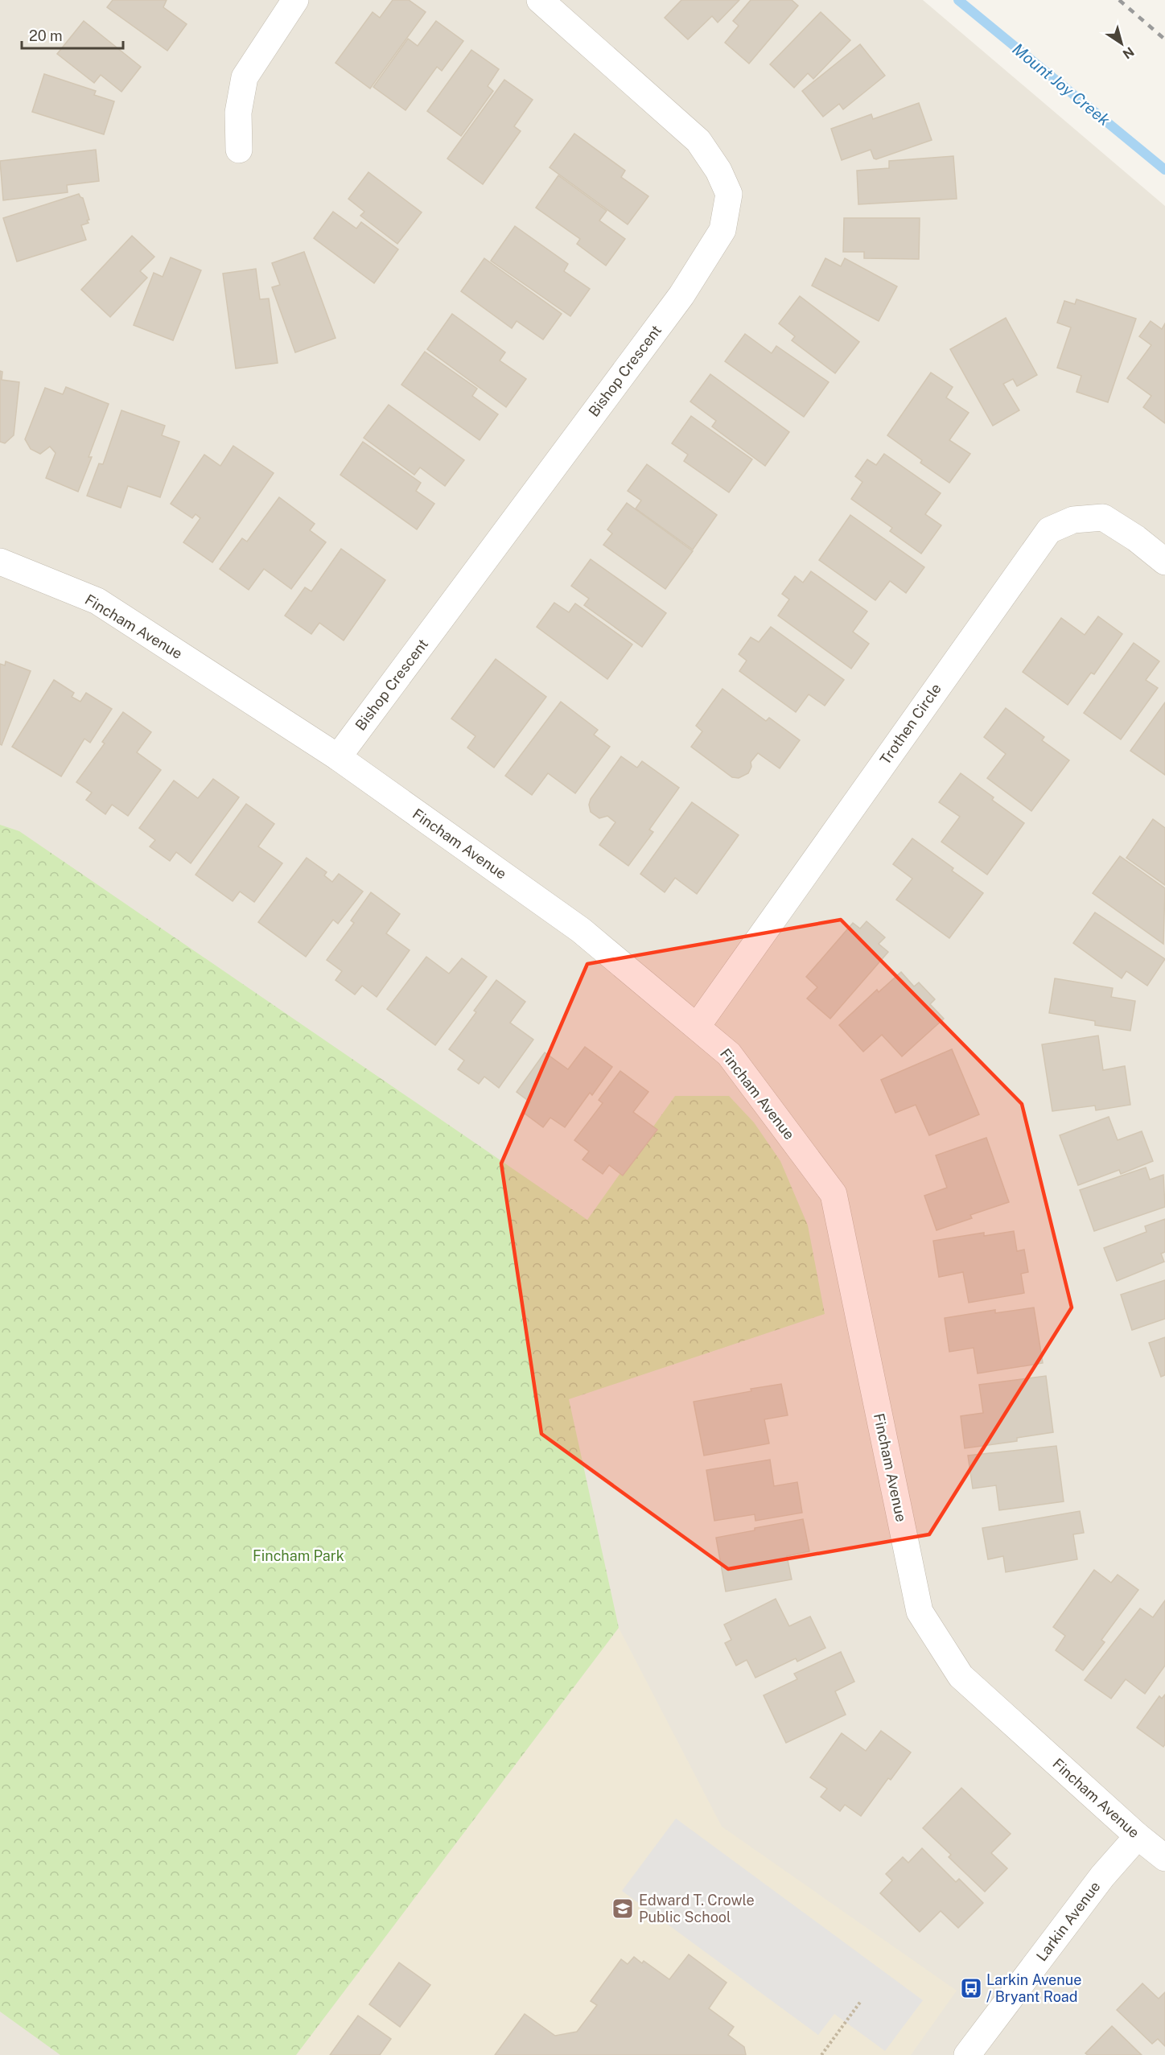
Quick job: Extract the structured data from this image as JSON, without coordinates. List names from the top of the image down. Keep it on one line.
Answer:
{"streets":{"street":["Bishop Crescent","Fincham Avenue","Trothen Circle","Larkin Avenue"]},"crossings":[["Bishop Crescent","Fincham Avenue"],["Fincham Avenue","Trothen Circle"],["Fincham Avenue","Larkin Avenue"]],"water":["Mount Joy Creek"],"parks":["Fincham Park"],"places":{"school or university":["Edward T. Crowle Public School"],"bus stop":["Larkin Avenue / Bryant Road"]},"scale_bar":"20 m","north":"bottom right"}
